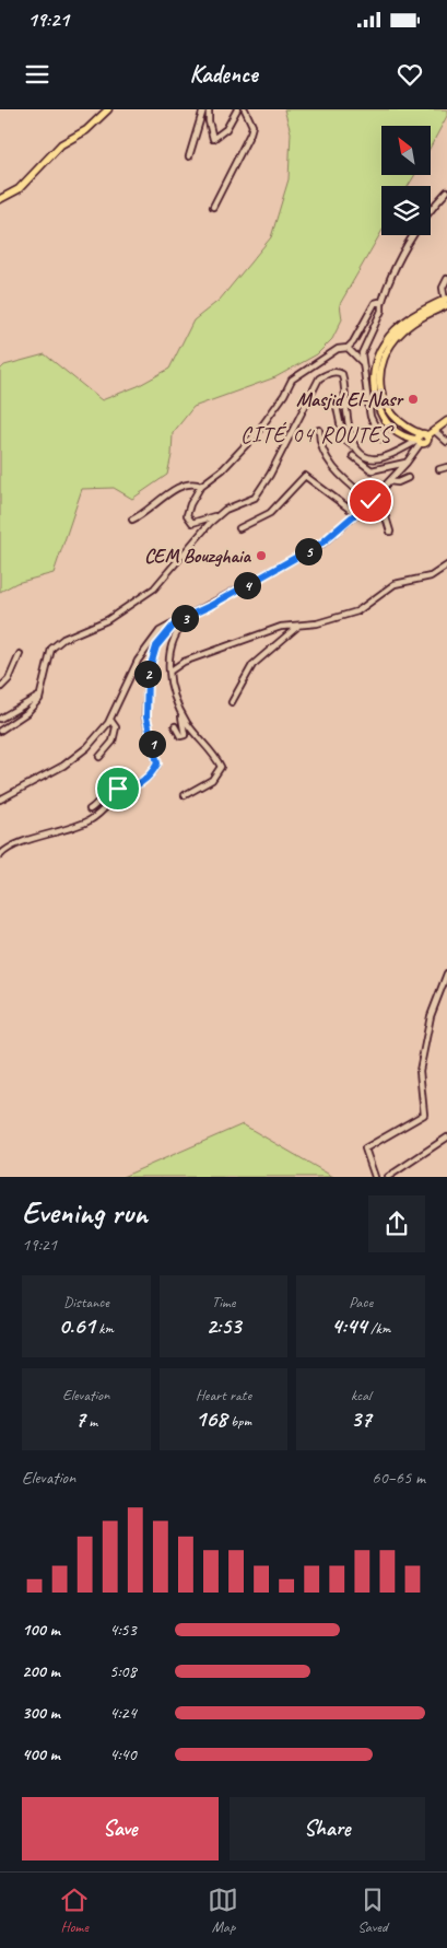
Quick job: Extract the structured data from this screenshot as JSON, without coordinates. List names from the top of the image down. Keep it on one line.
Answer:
{"districts":["CITÉ 04 ROUTES"],"places":["Masjid El-Nasr","CEM Bouzghaia"],"north":"top left","page":{"status":"19:21","header":"Kadence","pins":["5","4","3","2","1"],"heading":["Evening run","19:21"],"stats":[["Distance","0.61 km"],["Time","2:53"],["Pace","4:44 /km"],["Elevation","7 m"],["Heart rate","168 bpm"],["kcal","37"]],"chart":["Elevation","60–65 m"],"list":[{"name":"100 m","note":"4:53"},{"name":"200 m","note":"5:08"},{"name":"300 m","note":"4:24"},{"name":"400 m","note":"4:40"}],"buttons":["Save","Share"],"tabs":["Home","Map","Saved"]}}
